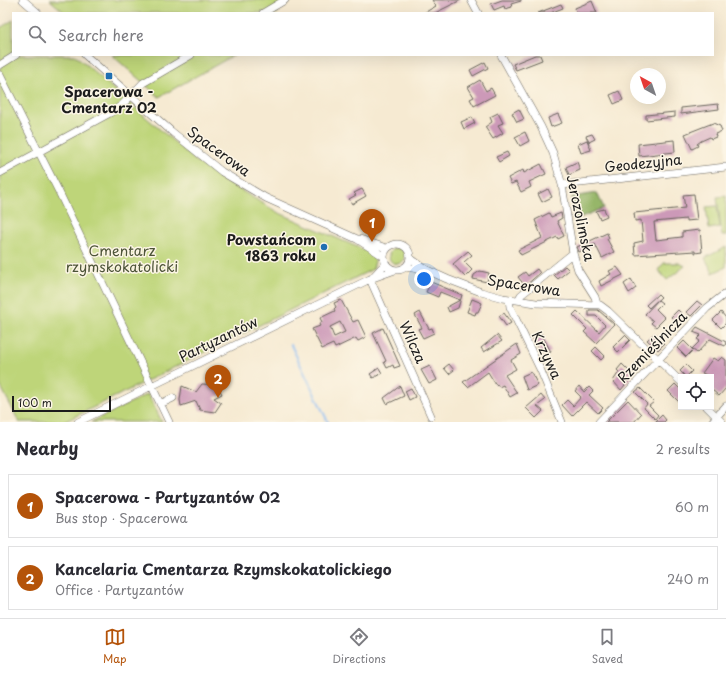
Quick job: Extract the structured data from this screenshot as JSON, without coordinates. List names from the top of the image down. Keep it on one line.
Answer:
{"streets":{"street":["Spacerowa","Geodezyjna","Jerozolimska","Partyzantów","Wilcza","Rzemieślnicza","Krzywa"]},"crossings":[["Spacerowa","Jerozolimska"],["Spacerowa","Partyzantów"],["Spacerowa","Krzywa"],["Geodezyjna","Jerozolimska"],["Jerozolimska","Rzemieślnicza"],["Partyzantów","Wilcza"]],"parks":["Cmentarz rzymskokatolicki"],"places":{"transit":["Spacerowa - Cmentarz 02"],"other":["Powstańcom 1863 roku"]},"scale_bar":"100 m","north":"top left","page":{"search":"Search here","pins":["1","2"],"scale":"100 m","heading":["Nearby","2 results"],"list":[{"mark":"1","name":"Spacerowa - Partyzantów 02","note":"Bus stop · Spacerowa","value":"60 m"},{"mark":"2","name":"Kancelaria Cmentarza Rzymskokatolickiego","note":"Office · Partyzantów","value":"240 m"}],"nav":["Map","Directions","Saved"]}}
